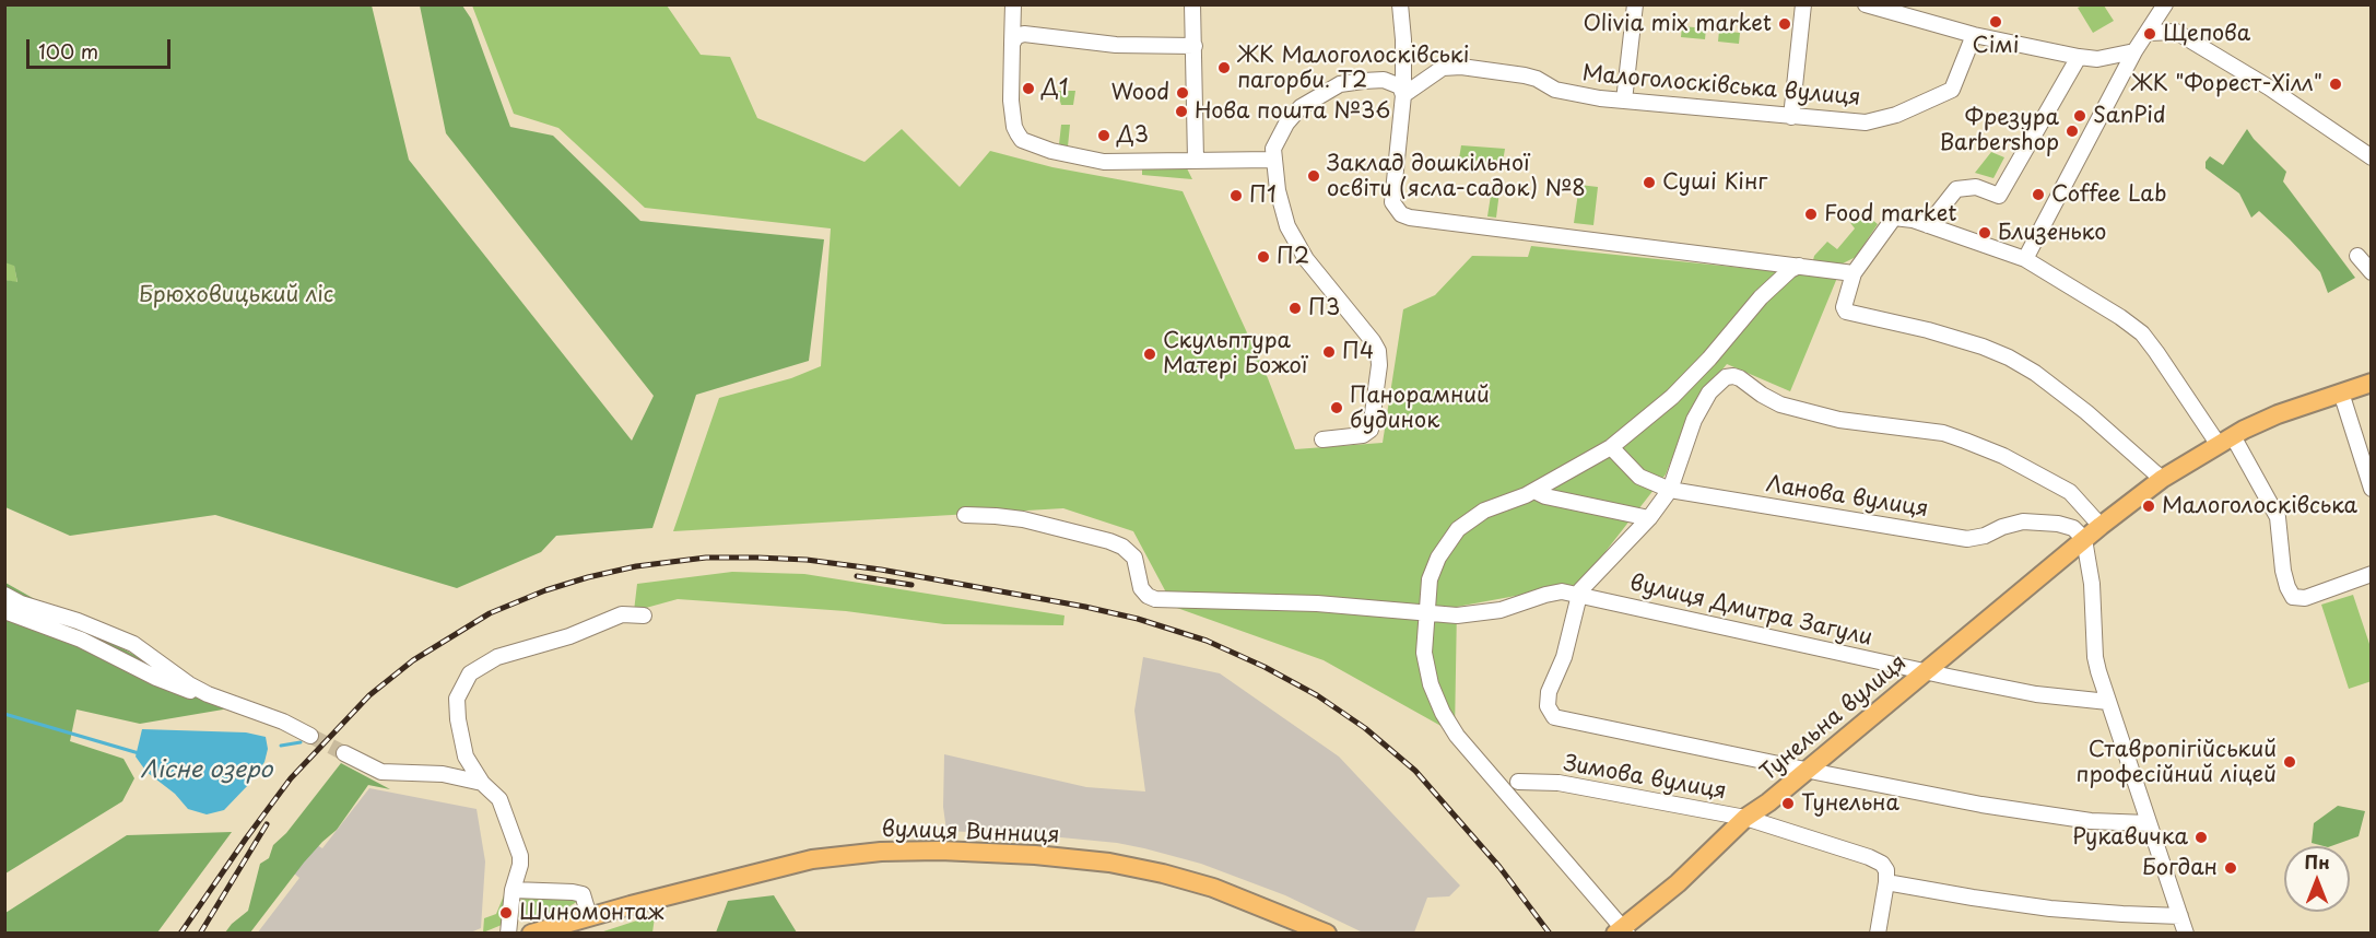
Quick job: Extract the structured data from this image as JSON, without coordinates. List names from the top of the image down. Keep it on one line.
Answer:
{"streets":{"main road":["Тунельна вулиця","вулиця Винниця"],"street":["Малоголосківська вулиця","Ланова вулиця","вулиця Дмитра Загули","Зимова вулиця"]},"crossings":[["Ланова вулиця","Тунельна вулиця"],["вулиця Дмитра Загули","Тунельна вулиця"],["Тунельна вулиця","Зимова вулиця"]],"water":["Лісне озеро"],"parks":["Брюховицький ліс"],"places":["Сімі","Olivia mix market","Щепова","ЖК Малоголосківські пагорби. Т2","ЖК \"Форест-Хілл\"","Д1","Wood","Нова пошта №36","SanPid","Фрезура Barbershop","Д3","Заклад дошкільної освіти (ясла-садок) №8","Суші Кінг","Coffee Lab","П1","Food market","Близенько","П2","П3","П4","Скульптура Матері Божої","Панорамний будинок","Малоголосківська","Ставропігійський професійний ліцей","Тунельна","Рукавичка","Богдан","Шиномонтаж"],"scale_bar":"100 m","north":"top"}
